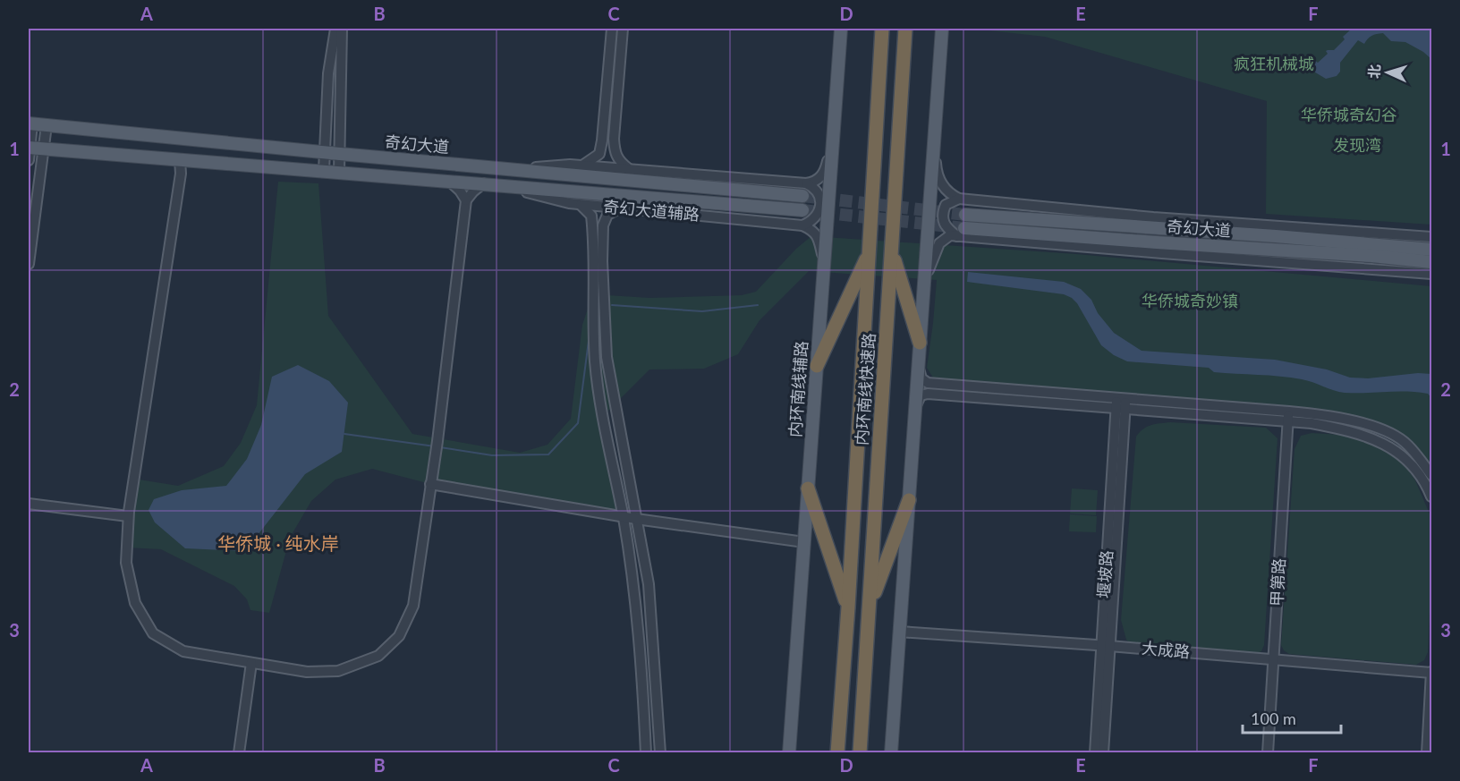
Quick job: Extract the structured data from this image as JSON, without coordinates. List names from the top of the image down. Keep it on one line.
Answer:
{"streets":{"highway":["内环南线快速路"],"main road":["奇幻大道","内环南线辅路"],"street":["奇幻大道辅路","堰坡路","甲第路","大成路"]},"crossings":[["奇幻大道","奇幻大道辅路"],["堰坡路","大成路"],["甲第路","大成路"]],"districts":["华侨城 · 纯水岸"],"parks":["疯狂机械城","华侨城奇幻谷","发现湾","华侨城奇妙镇"],"scale_bar":"100 m","north":"left","grid":{"columns":["A","B","C","D","E","F"],"rows":["1","2","3"]}}
